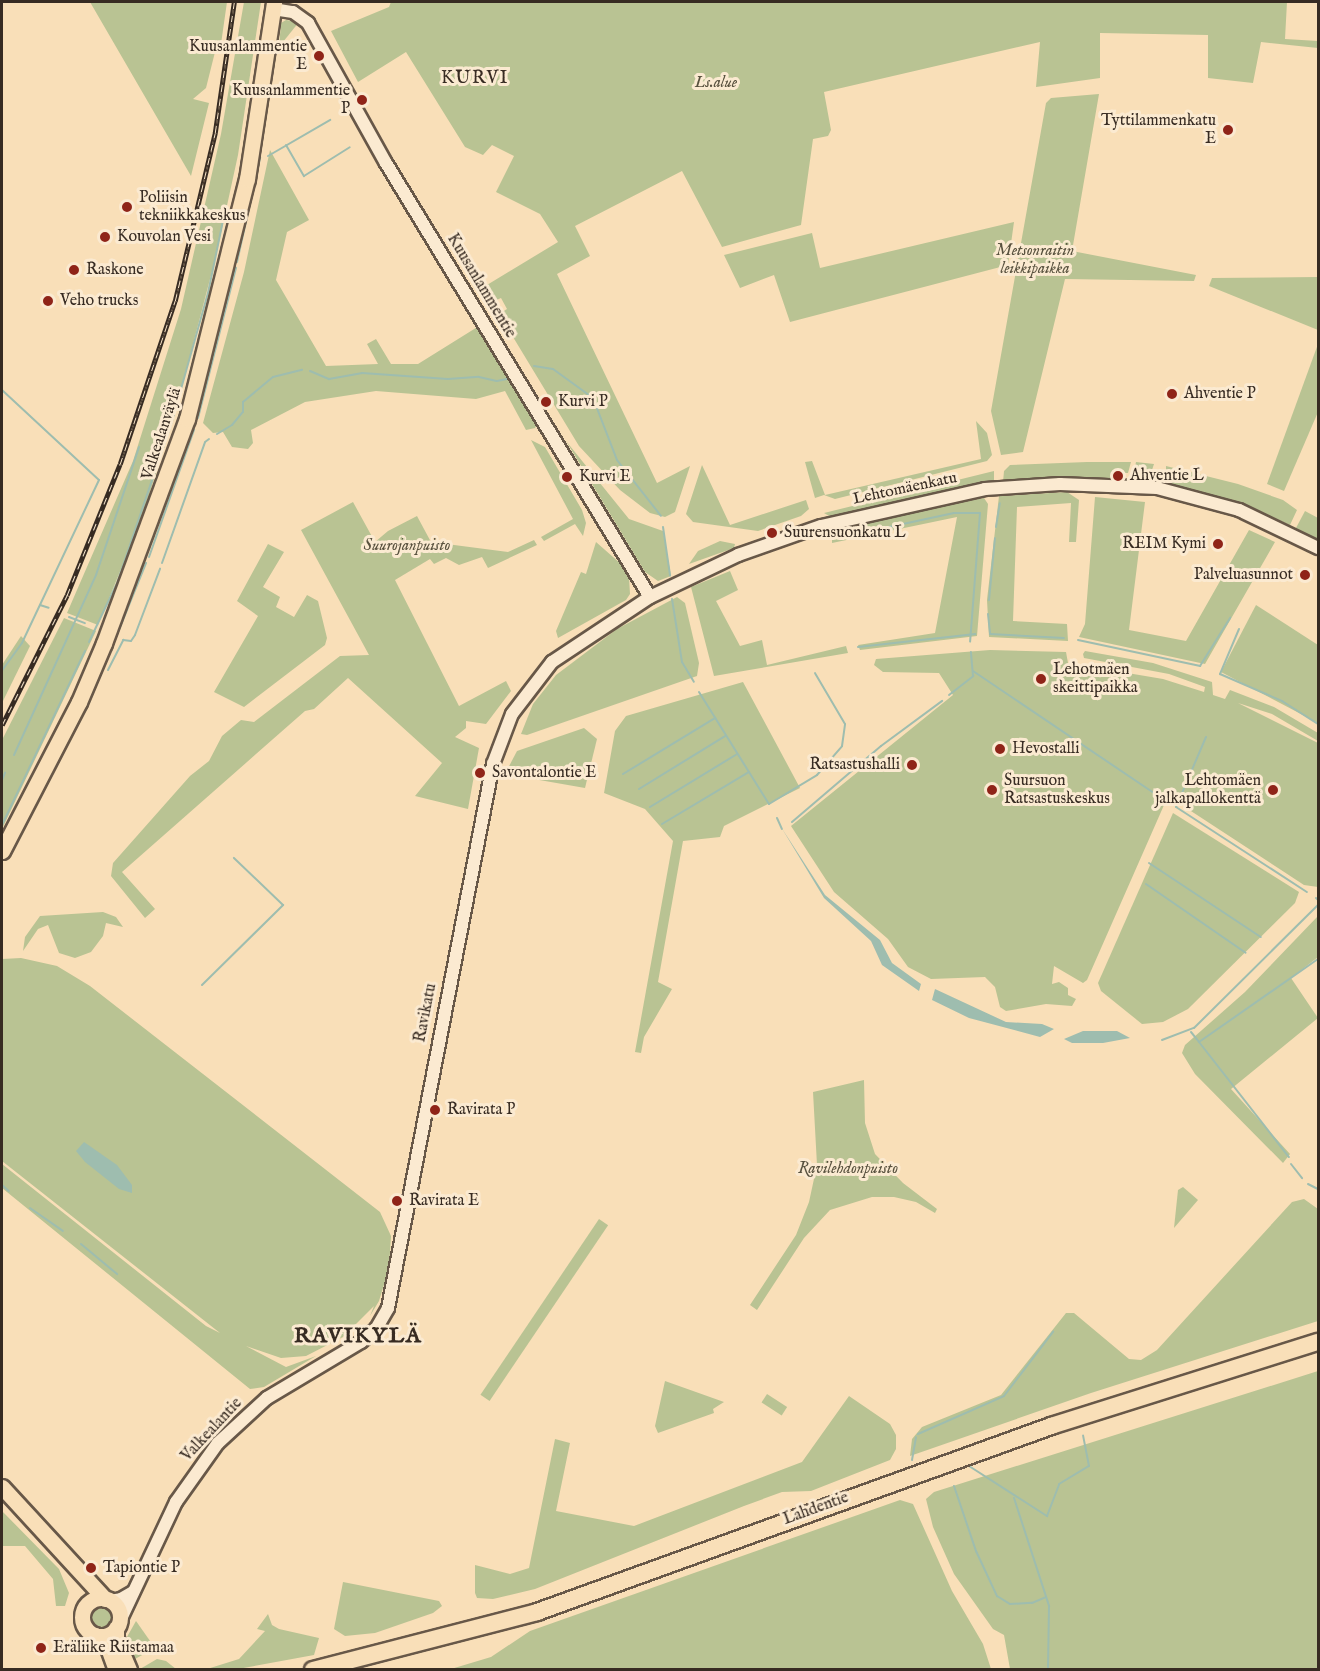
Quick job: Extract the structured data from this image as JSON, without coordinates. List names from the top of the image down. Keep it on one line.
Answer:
{"streets":{"highway":["Lahdentie"],"main road":["Valkealanväylä"],"street":["Kuusanlammentie","Lehtomäenkatu","Ravikatu","Valkealantie"]},"crossings":[["Kuusanlammentie","Valkealanväylä"],["Kuusanlammentie","Lehtomäenkatu"],["Lehtomäenkatu","Ravikatu"],["Ravikatu","Valkealantie"]],"districts":["KURVI","RAVIKYLÄ"],"parks":["Ls.alue","Metsonraitin leikkipaikka","Suurojanpuisto","Ravilehdonpuisto"],"places":["Kuusanlammentie E","Kuusanlammentie P","Tyttilammenkatu E","Poliisin tekniikkakeskus","Kouvolan Vesi","Raskone","Veho trucks","Ahventie P","Kurvi P","Ahventie L","Kurvi E","Suurensuonkatu L","REIM Kymi","Palveluasunnot","Lehotmäen skeittipaikka","Hevostalli","Ratsastushalli","Savontalontie E","Suursuon Ratsastuskeskus","Lehtomäen jalkapallokenttä","Ravirata P","Ravirata E","Tapiontie P","Eräliike Riistamaa"]}
